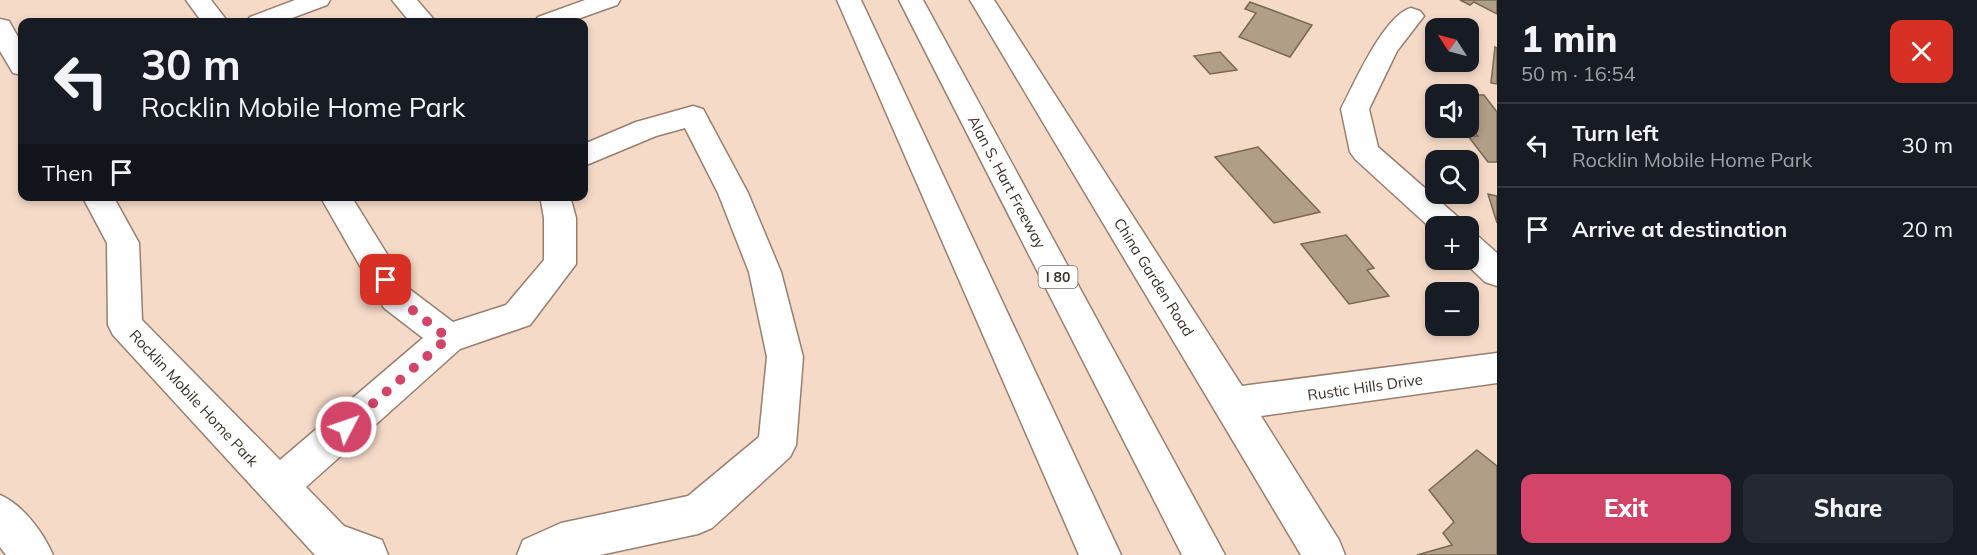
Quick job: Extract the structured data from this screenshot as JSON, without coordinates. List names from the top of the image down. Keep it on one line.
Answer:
{"streets":{"main road":["Alan S. Hart Freeway","I 80","China Garden Road","Rustic Hills Drive","Rocklin Mobile Home Park"]},"crossings":[["China Garden Road","Rustic Hills Drive"]],"north":"top left","page":{"heading":["1 min","50 m · 16:54"],"map_buttons":["+","−"],"turn":["30 m","Rocklin Mobile Home Park"],"list":[{"name":"Turn left","note":"Rocklin Mobile Home Park","value":"30 m"},{"name":"Arrive at destination","value":"20 m"}],"then":"Then","buttons":["Exit","Share"]}}
